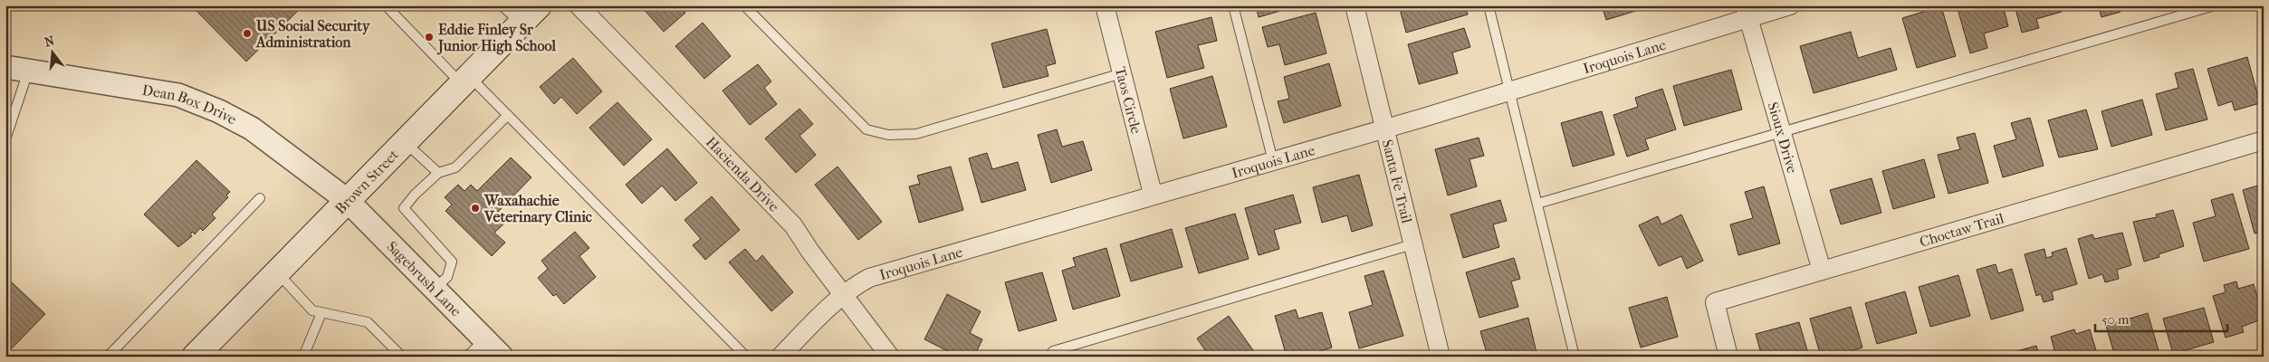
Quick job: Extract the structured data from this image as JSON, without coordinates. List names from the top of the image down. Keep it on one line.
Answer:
{"streets":{"main road":["Brown Street"],"street":["Iroquois Lane","Taos Circle","Dean Box Drive","Sioux Drive","Hacienda Drive","Santa Fe Trail","Choctaw Trail","Sagebrush Lane"]},"crossings":[["Iroquois Lane","Taos Circle"],["Iroquois Lane","Sioux Drive"],["Iroquois Lane","Hacienda Drive"],["Iroquois Lane","Santa Fe Trail"],["Dean Box Drive","Brown Street"],["Dean Box Drive","Sagebrush Lane"],["Sioux Drive","Choctaw Trail"],["Brown Street","Sagebrush Lane"]],"places":["US Social Security Administration","Eddie Finley Sr Junior High School","Waxahachie Veterinary Clinic"],"scale_bar":"50 m","north":"top"}
